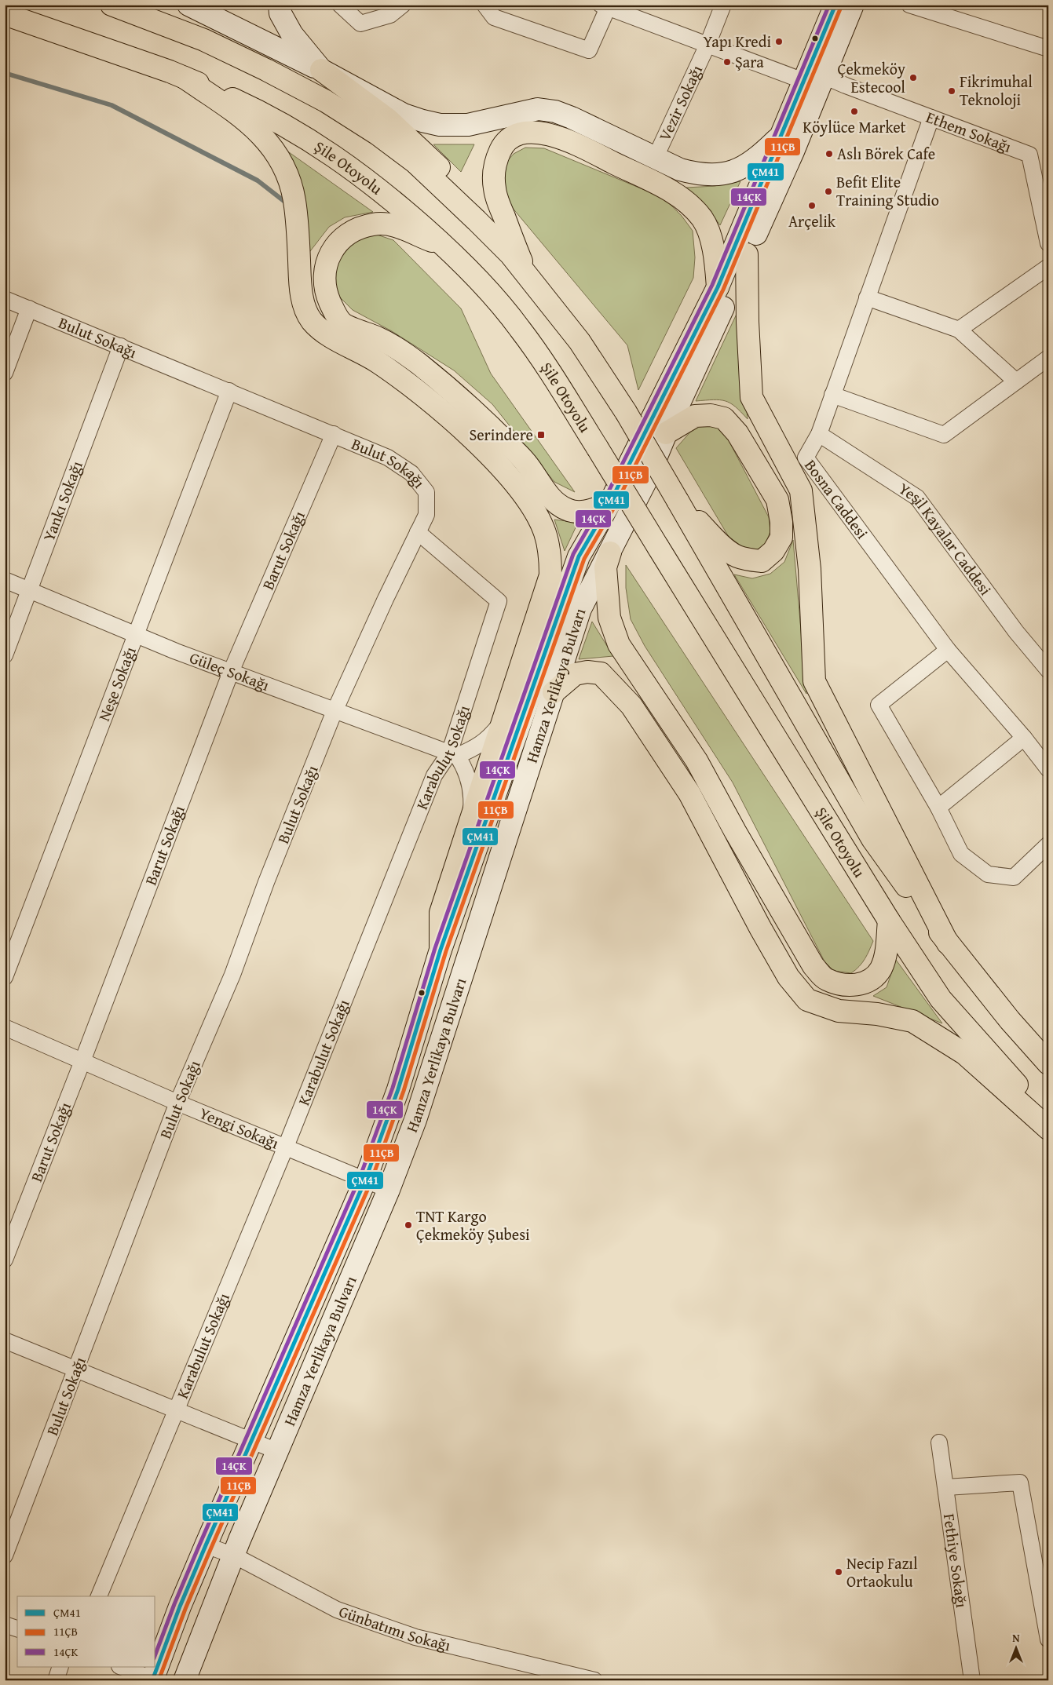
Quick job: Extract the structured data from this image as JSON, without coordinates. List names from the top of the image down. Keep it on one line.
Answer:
{"streets":{"highway":["Şile Otoyolu"],"main road":["Hamza Yerlikaya Bulvarı"],"street":["Vezir Sokağı","Ethem Sokağı","Bulut Sokağı","Bosna Caddesi","Yankı Sokağı","Yeşil Kayalar Caddesi","Barut Sokağı","Güleç Sokağı","Neşe Sokağı","Karabulut Sokağı","Yengi Sokağı","Fethiye Sokağı","Günbatımı Sokağı"]},"crossings":[["Ethem Sokağı","Bosna Caddesi"],["Ethem Sokağı","Hamza Yerlikaya Bulvarı"],["Bulut Sokağı","Yankı Sokağı"],["Bulut Sokağı","Barut Sokağı"],["Bulut Sokağı","Güleç Sokağı"],["Bulut Sokağı","Neşe Sokağı"],["Bulut Sokağı","Karabulut Sokağı"],["Bulut Sokağı","Yengi Sokağı"],["Bosna Caddesi","Yeşil Kayalar Caddesi"],["Yankı Sokağı","Güleç Sokağı"],["Barut Sokağı","Güleç Sokağı"],["Barut Sokağı","Yengi Sokağı"],["Güleç Sokağı","Neşe Sokağı"],["Güleç Sokağı","Karabulut Sokağı"],["Hamza Yerlikaya Bulvarı","Yengi Sokağı"],["Hamza Yerlikaya Bulvarı","Günbatımı Sokağı"],["Karabulut Sokağı","Yengi Sokağı"]],"places":{"other":["Yapı Kredi","Şara","Çekmeköy Estecool","Fikrimuhal Teknoloji","Köylüce Market","Aslı Börek Cafe","Befit Elite Training Studio","Arçelik","TNT Kargo Çekmeköy Şubesi","Necip Fazıl Ortaokulu"],"transit":["Serindere"]},"lines":["transit line ÇM41","transit line 14ÇK","transit line 11ÇB"],"legend":["ÇM41","11ÇB","14ÇK"],"north":"top"}
